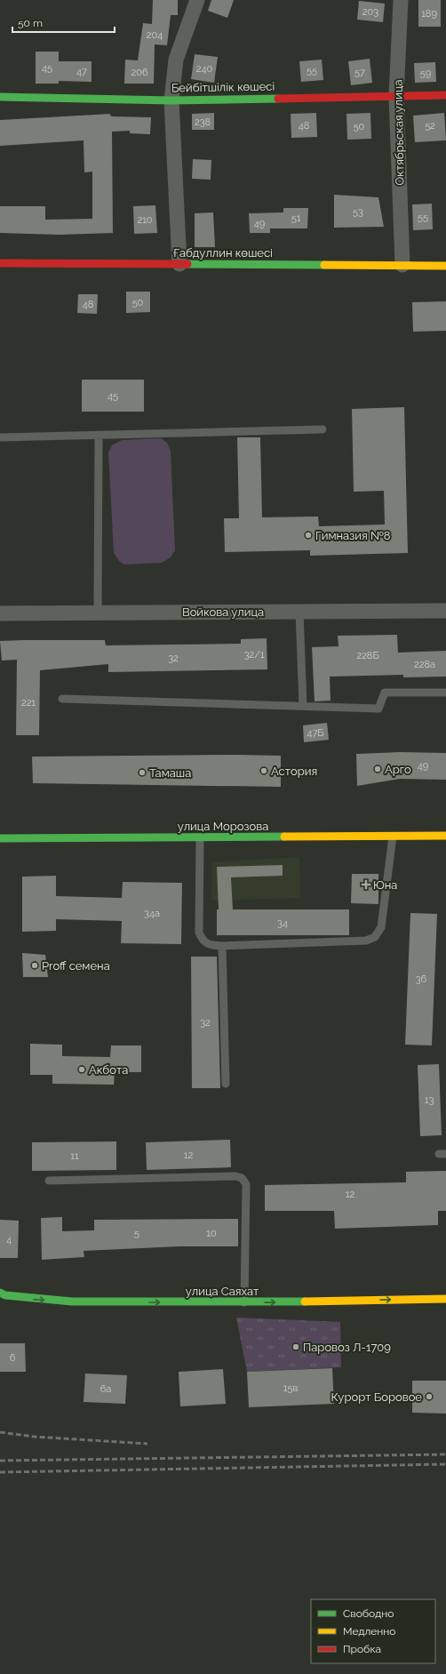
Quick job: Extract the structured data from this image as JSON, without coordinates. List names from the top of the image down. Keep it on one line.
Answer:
{"streets":{"street":["Бейбітшілік көшесі","Октябрьская улица","Ғабдуллин көшесі","Войкова улица","улица Морозова","улица Саяхат"]},"crossings":[["Бейбітшілік көшесі","Октябрьская улица"],["Октябрьская улица","Ғабдуллин көшесі"]],"one_way":["улица Саяхат"],"places":{"other":["Гимназия №8","Арго","Астория","Тамаша","Proff семена","Акбота","Паровоз Л-1709","Курорт Боровое"],"health":["Юна"]},"house_numbers":["203","189","204","45","240","55","47","206","57","59","238","48","52","50","53","55","51","210","49","50","48","45","32/1","228Б","32","228а","221","47Б","49","34а","34","36","32","13","12","11","12","5","10","4","6","15в","6а"],"legend":["Свободно","Медленно","Пробка"],"scale_bar":"50 m"}
